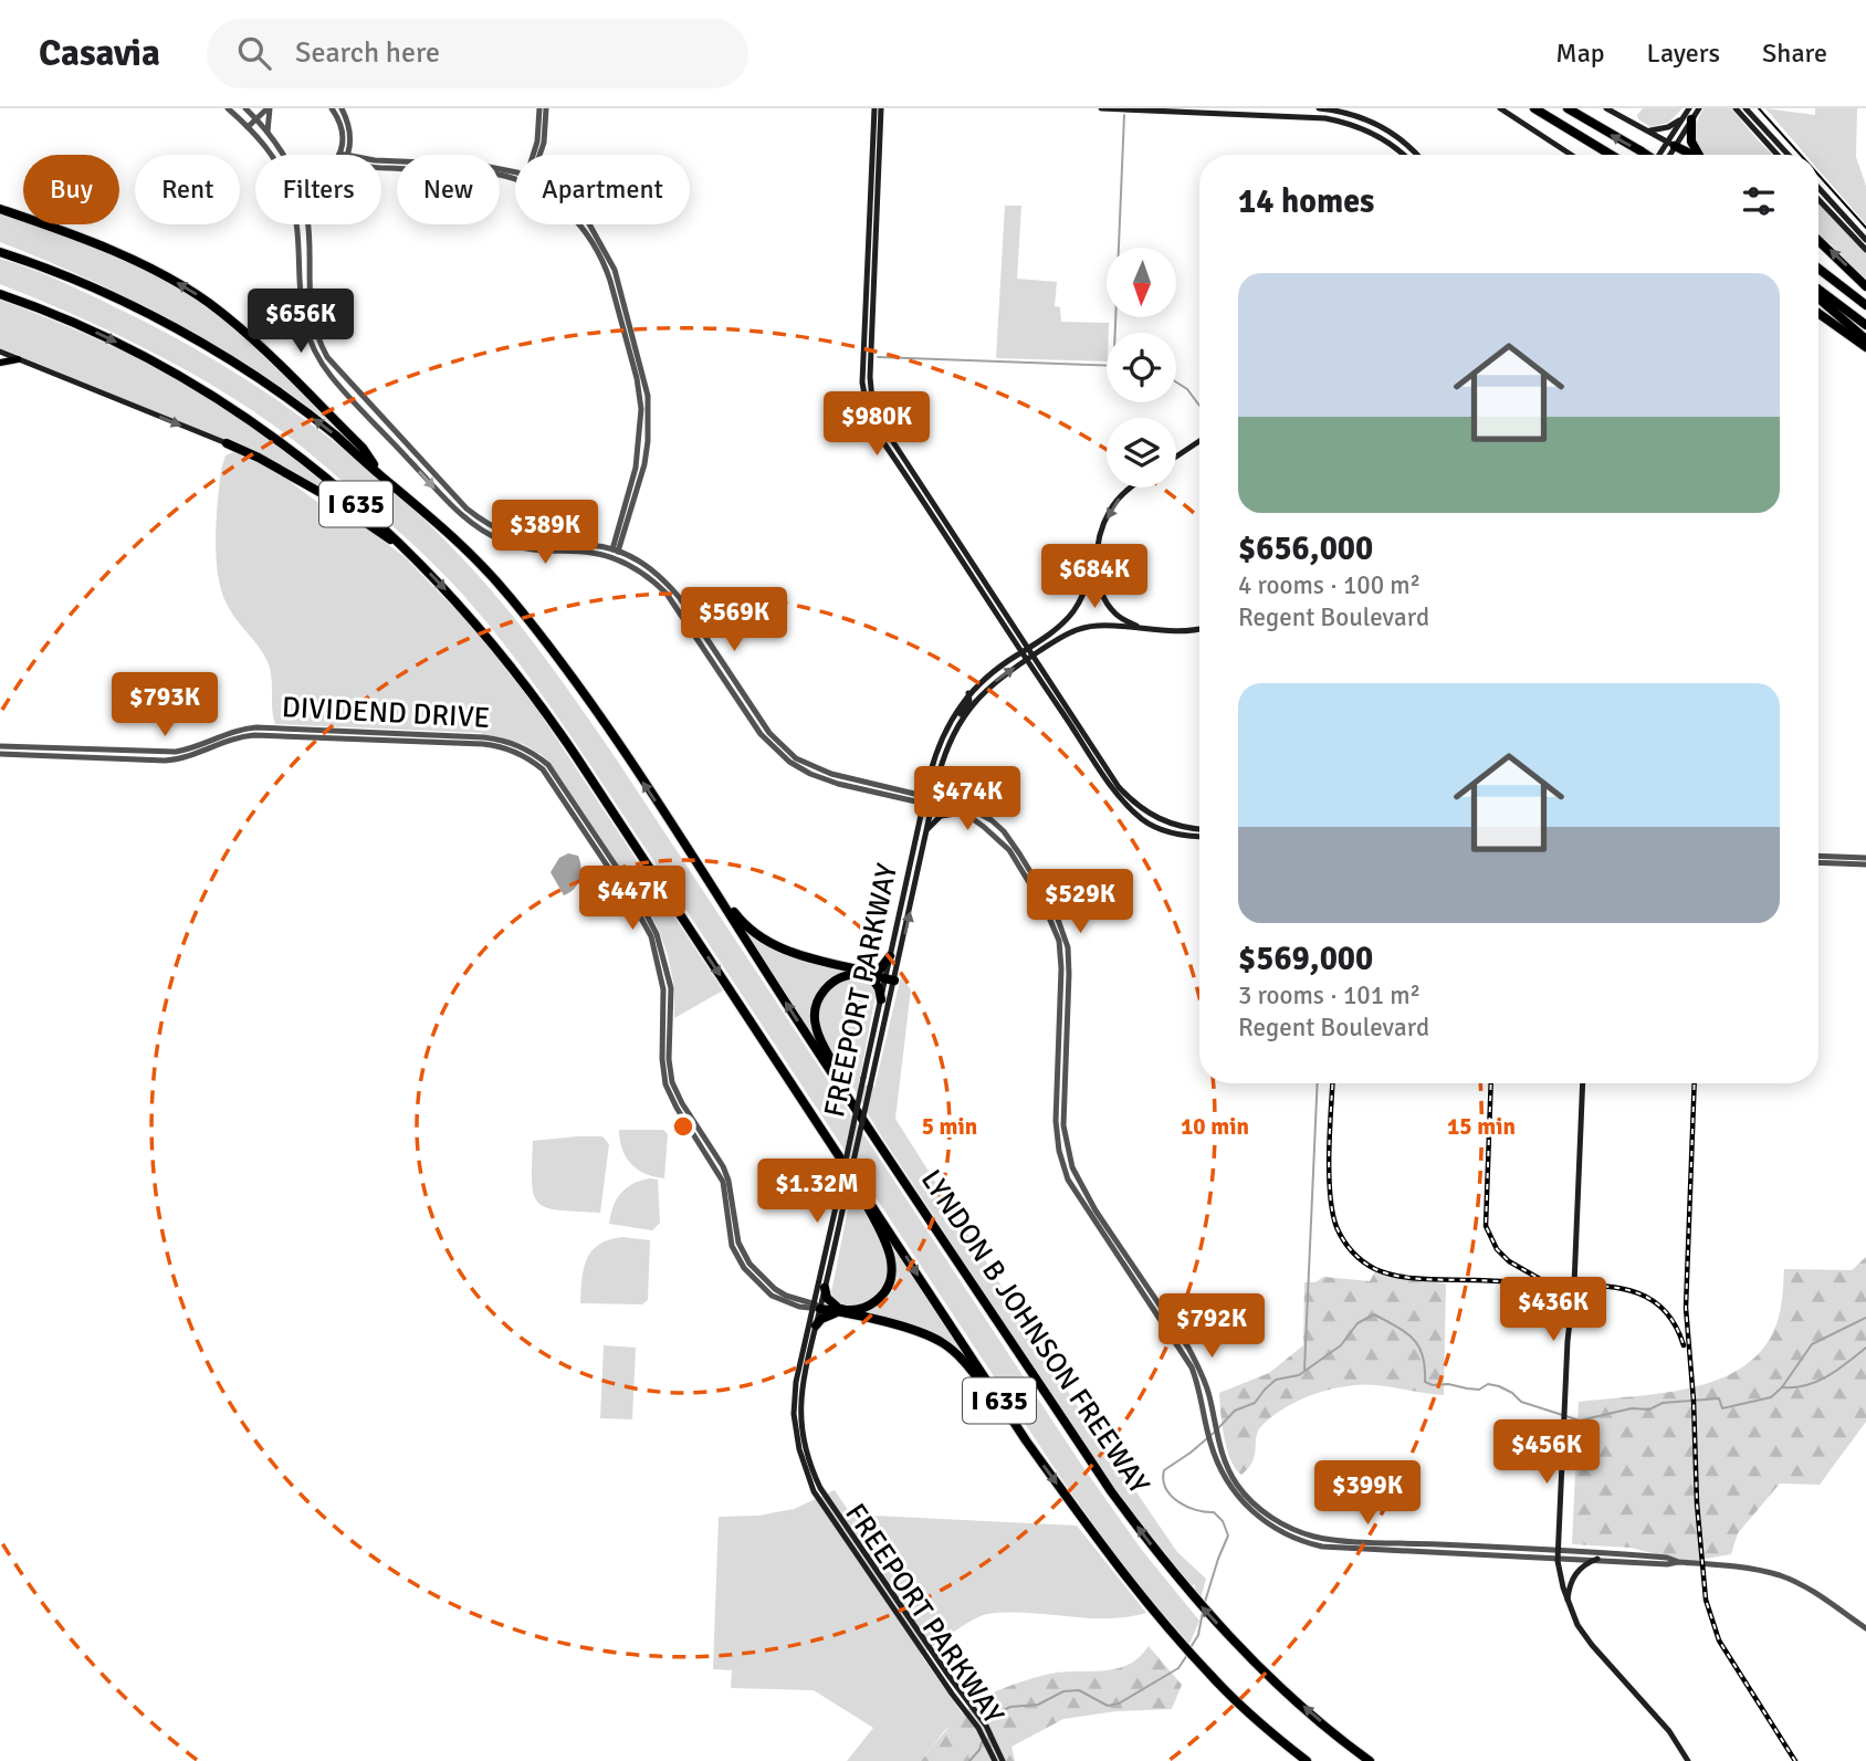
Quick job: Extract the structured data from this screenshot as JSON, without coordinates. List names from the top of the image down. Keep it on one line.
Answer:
{"streets":{"highway":["I 635","LYNDON B JOHNSON FREEWAY"],"main road":["FREEPORT PARKWAY"],"street":["DIVIDEND DRIVE"]},"crossings":[["DIVIDEND DRIVE","FREEPORT PARKWAY"]],"north":"bottom","page":{"header":"Casavia","search":"Search here","nav":["Map","Layers","Share"],"chip":["Buy","Rent","Filters","New","Apartment"],"heading":"14 homes","list":[{"name":"$656,000","note":"4 rooms · 100 m² · Regent Boulevard"},{"name":"$569,000","note":"3 rooms · 101 m² · Regent Boulevard"}],"price":["$656K","$980K","$389K","$684K","$569K","$793K","$474K","$447K","$529K","$1.32M","$436K","$792K","$456K","$399K"]},"rings":["5 min","10 min","15 min"]}
